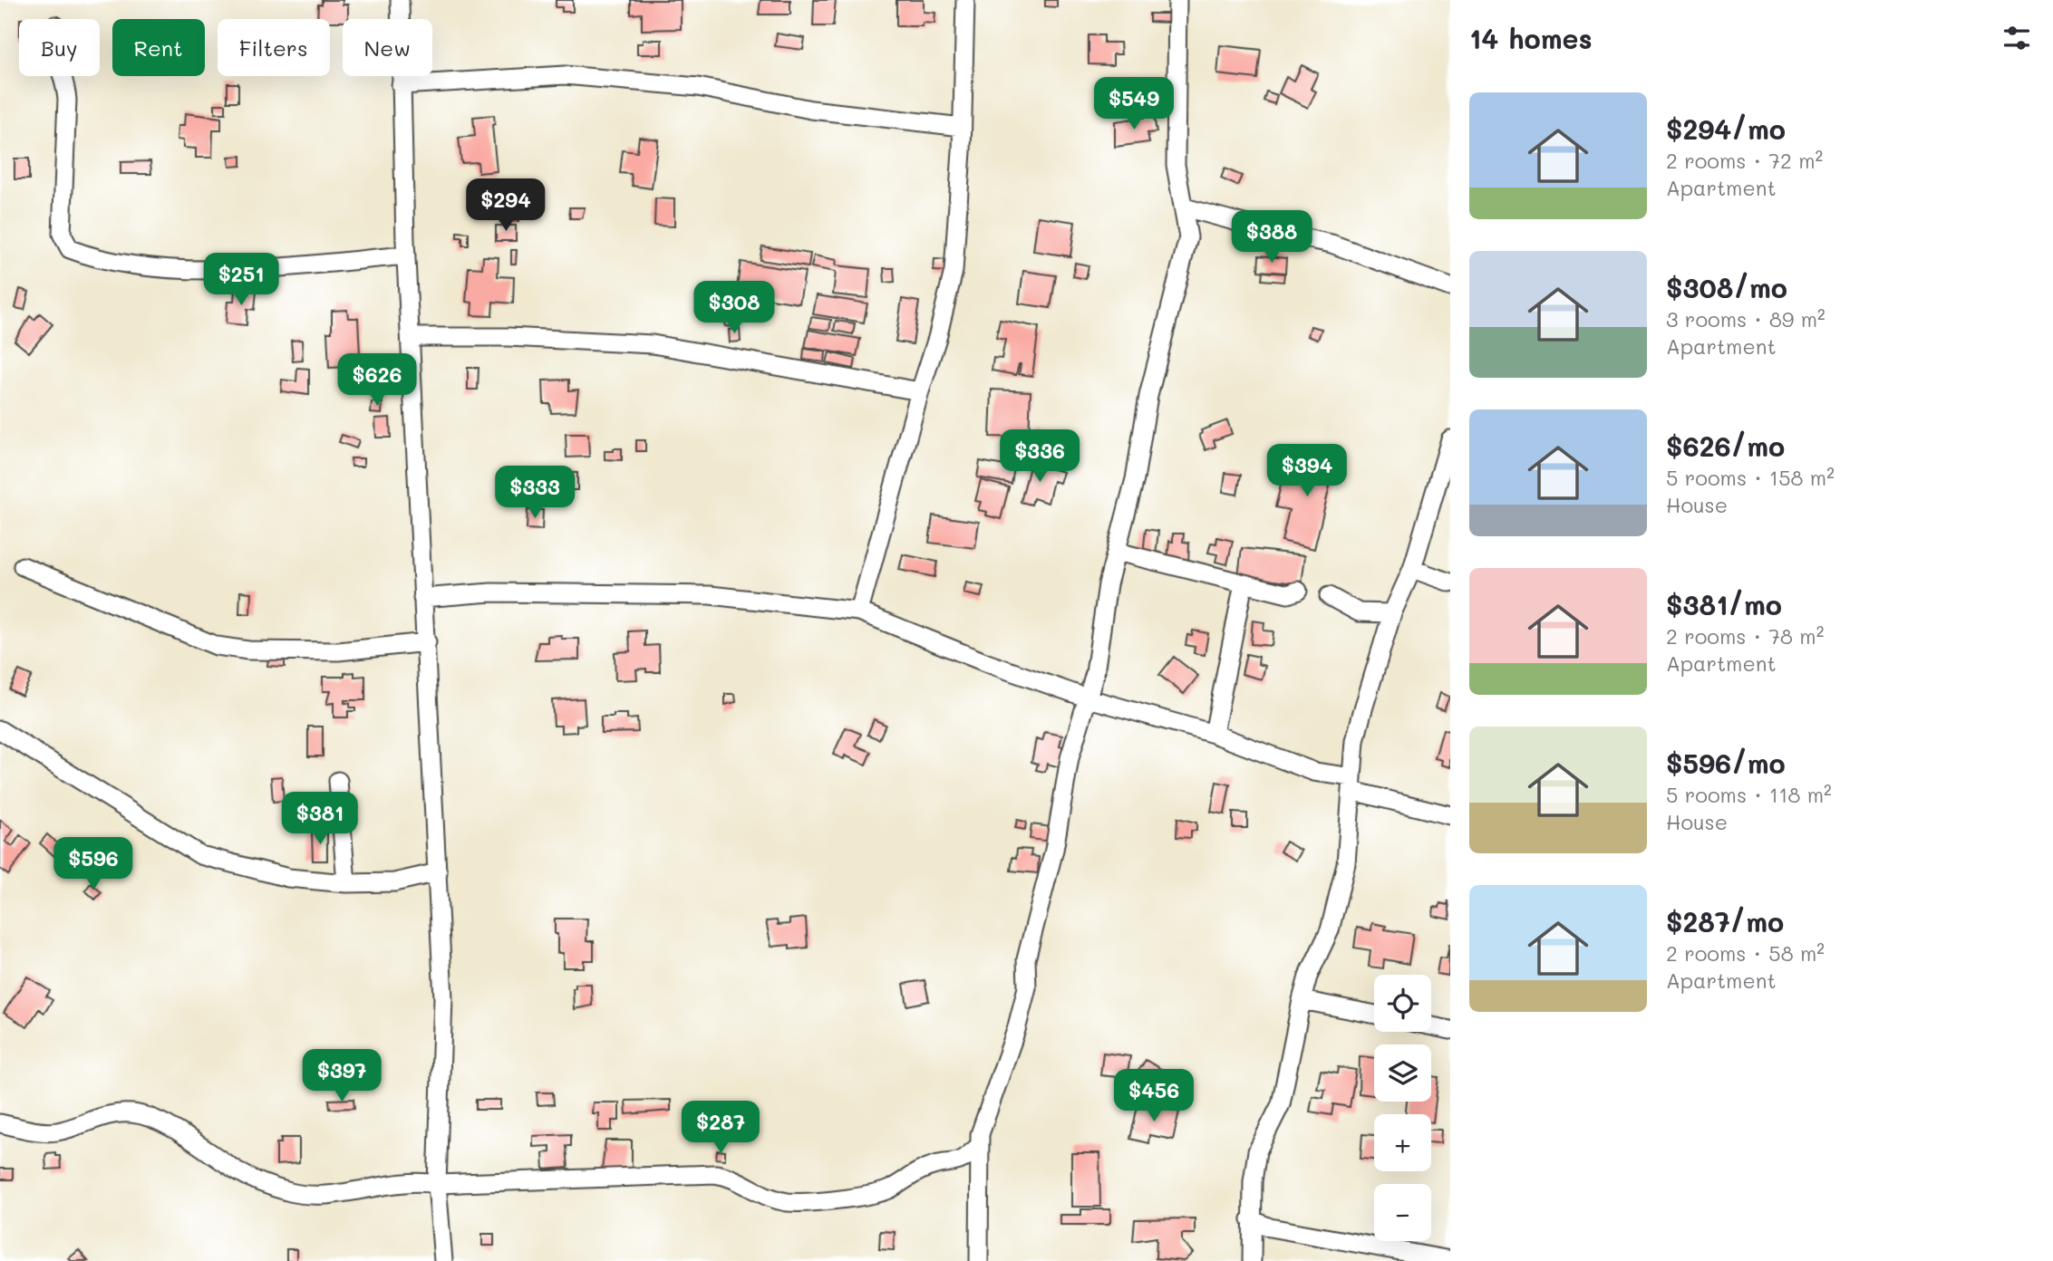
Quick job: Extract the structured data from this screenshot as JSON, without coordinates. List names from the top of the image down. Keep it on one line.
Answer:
{"page":{"heading":"14 homes","chip":["Buy","Rent","Filters","New"],"list":[{"name":"$294/mo","note":"2 rooms · 72 m² · Apartment"},{"name":"$308/mo","note":"3 rooms · 89 m² · Apartment"},{"name":"$626/mo","note":"5 rooms · 158 m² · House"},{"name":"$381/mo","note":"2 rooms · 78 m² · Apartment"},{"name":"$596/mo","note":"5 rooms · 118 m² · House"},{"name":"$287/mo","note":"2 rooms · 58 m² · Apartment"}],"price":["$549","$294","$388","$251","$308","$626","$336","$394","$333","$381","$596","$397","$456","$287"],"map_buttons":["+","−"]}}
